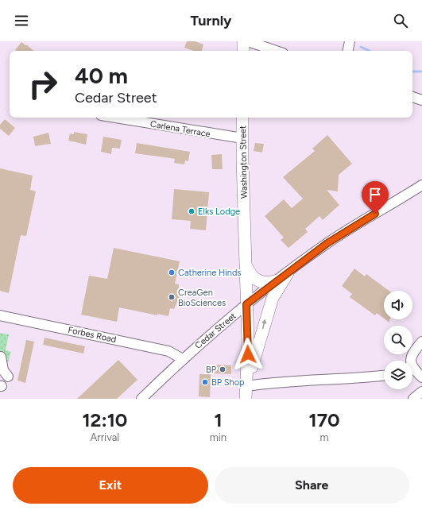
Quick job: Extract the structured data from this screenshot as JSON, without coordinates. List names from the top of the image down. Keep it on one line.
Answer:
{"streets":{"main road":["Washington Street"],"street":["Carlena Terrace","Cedar Street","Forbes Road"]},"crossings":[["Carlena Terrace","Washington Street"],["Washington Street","Cedar Street"],["Cedar Street","Forbes Road"]],"places":["Elks Lodge","Catherine Hinds","CreaGen BioSciences","BP","BP Shop"],"page":{"header":"Turnly","turn":["40 m","Cedar Street"],"eta":["12:10","Arrival","1","min","170","m"],"buttons":["Exit","Share"]}}
